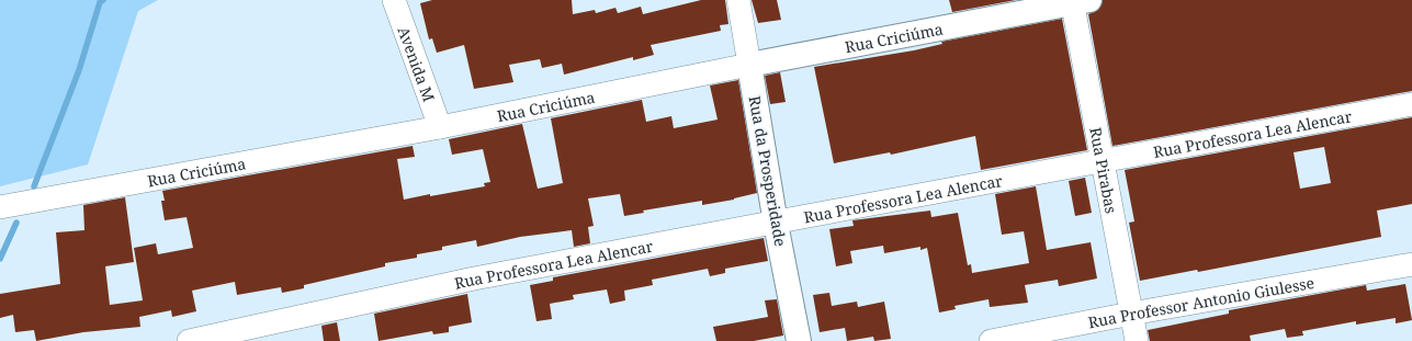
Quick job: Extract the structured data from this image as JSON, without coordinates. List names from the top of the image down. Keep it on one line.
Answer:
{"streets":{"street":["Rua Criciúma","Avenida M","Rua Professora Lea Alencar","Rua da Prosperidade","Rua Pirabas","Rua Professor Antonio Giulesse"]},"crossings":[["Rua Criciúma","Avenida M"],["Rua Criciúma","Rua da Prosperidade"],["Rua Criciúma","Rua Pirabas"],["Rua Professora Lea Alencar","Rua da Prosperidade"],["Rua Professora Lea Alencar","Rua Pirabas"],["Rua Pirabas","Rua Professor Antonio Giulesse"]]}
